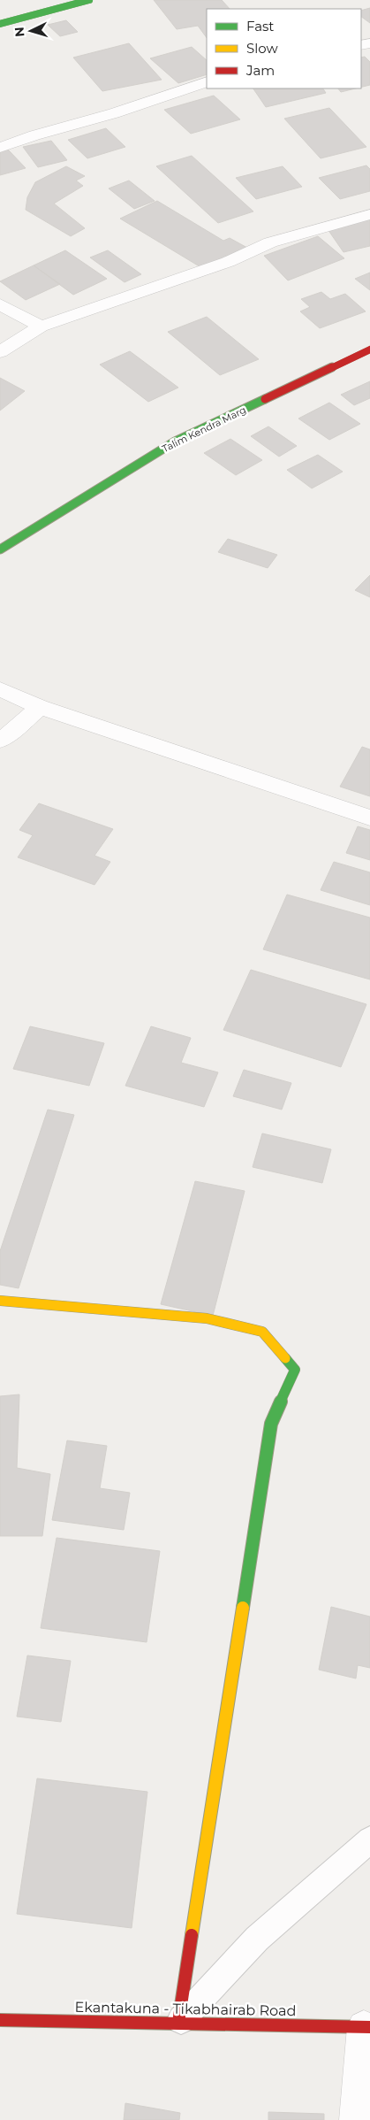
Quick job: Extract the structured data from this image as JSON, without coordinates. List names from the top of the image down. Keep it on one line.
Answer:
{"streets":{"street":["Talim Kendra Marg","Ekantakuna - Tikabhairab Road"]},"legend":["Fast","Slow","Jam"],"north":"left"}
